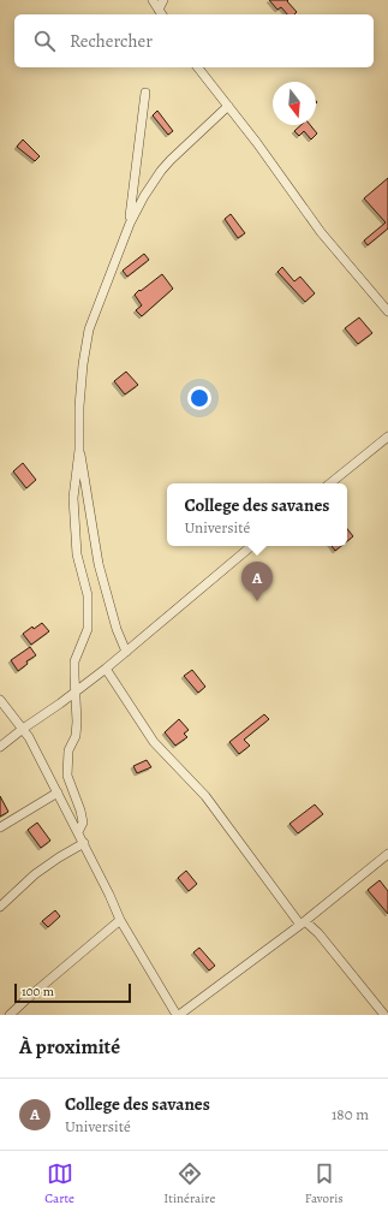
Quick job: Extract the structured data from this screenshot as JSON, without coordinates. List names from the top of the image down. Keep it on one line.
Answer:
{"scale_bar":"100 m","north":"bottom","page":{"search":"Rechercher","popup":["College des savanes","Université"],"pins":"A","scale":"100 m","heading":"À proximité","list":[{"mark":"A","name":"College des savanes","note":"Université","value":"180 m"}],"nav":["Carte","Itinéraire","Favoris"]}}
